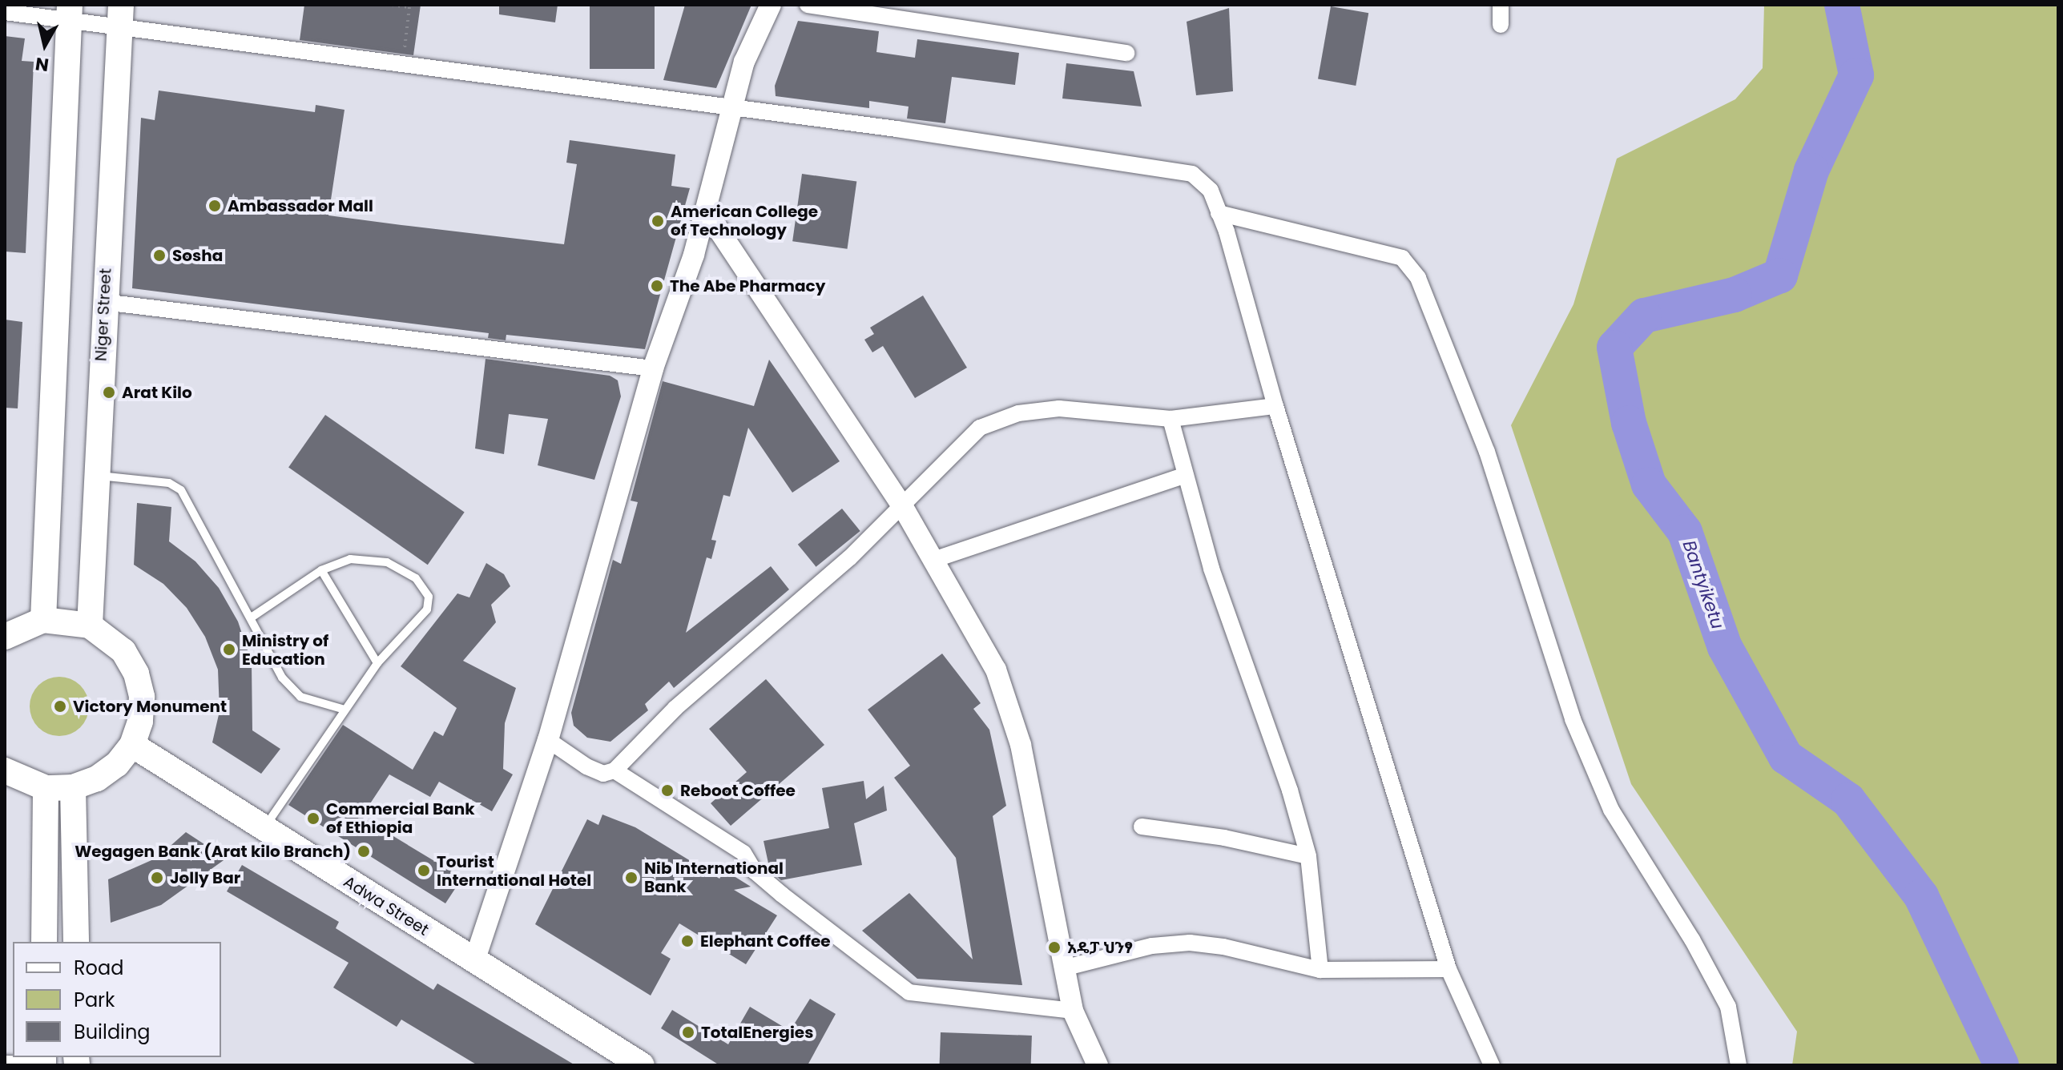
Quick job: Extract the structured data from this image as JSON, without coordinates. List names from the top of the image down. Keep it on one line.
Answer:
{"streets":{"main road":["Niger Street","Adwa Street"]},"water":["Bantyiketu"],"places":["Ambassador Mall","American College of Technology","Sosha","The Abe Pharmacy","Arat Kilo","Ministry of Education","Victory Monument","Reboot Coffee","Commercial Bank of Ethiopia","Wegagen Bank (Arat kilo Branch)","Tourist International Hotel","Jolly Bar","Nib International Bank","Elephant Coffee","አዴፓ ህንፃ","TotalEnergies"],"legend":["Road","Park","Building"],"north":"bottom"}
